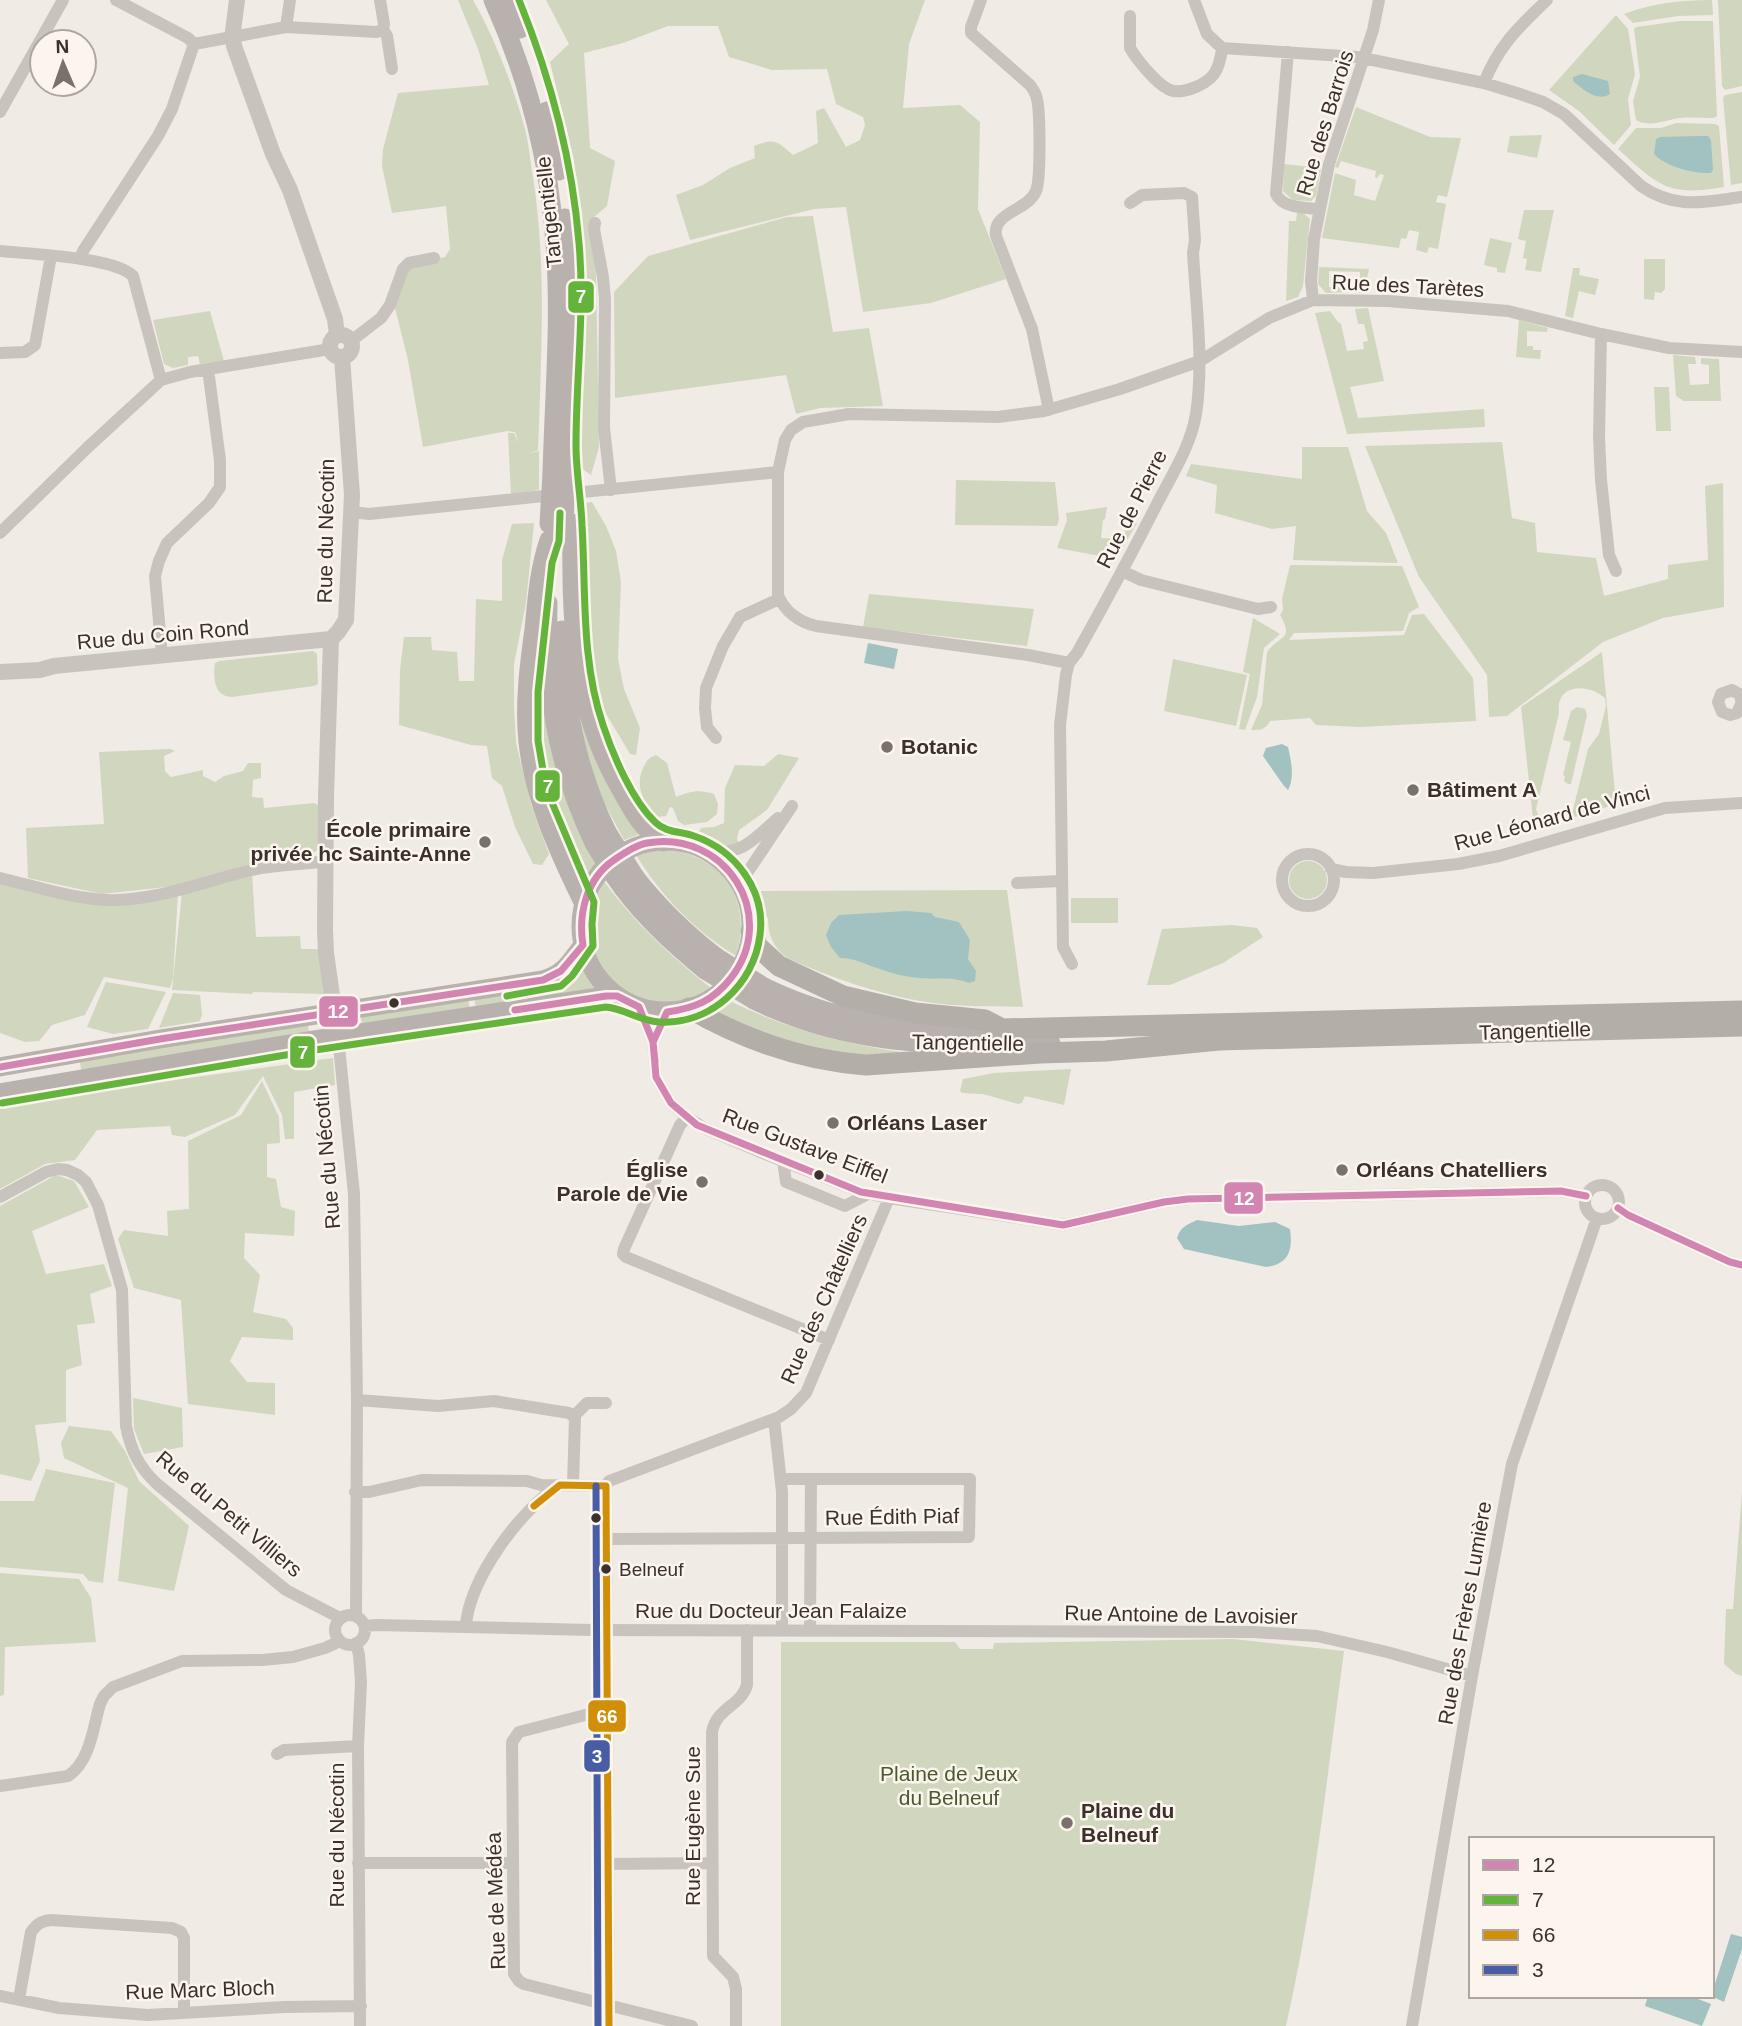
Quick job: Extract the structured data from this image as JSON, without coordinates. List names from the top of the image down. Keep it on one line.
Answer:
{"streets":{"highway":["Tangentielle"],"street":["Rue des Barrois","Rue des Tarètes","Rue de Pierre","Rue du Nécotin","Rue du Coin Rond","Rue Léonard de Vinci","Rue Gustave Eiffel","Rue des Châtelliers","Rue du Petit Villiers","Rue Édith Piaf","Rue du Docteur Jean Falaize","Rue des Frères Lumière","Rue Antoine de Lavoisier","Rue Eugène Sue","Rue de Médéa","Rue Marc Bloch"]},"crossings":[["Rue des Barrois","Rue des Tarètes"],["Rue des Tarètes","Rue de Pierre"],["Rue du Nécotin","Rue du Coin Rond"],["Rue du Nécotin","Rue des Châtelliers"],["Rue du Nécotin","Rue du Petit Villiers"],["Rue du Nécotin","Rue du Docteur Jean Falaize"],["Rue du Nécotin","Rue Marc Bloch"],["Rue Gustave Eiffel","Rue des Châtelliers"],["Rue Gustave Eiffel","Rue des Frères Lumière"],["Rue du Petit Villiers","Rue du Docteur Jean Falaize"],["Rue du Docteur Jean Falaize","Rue Antoine de Lavoisier"],["Rue du Docteur Jean Falaize","Rue Eugène Sue"],["Rue des Frères Lumière","Rue Antoine de Lavoisier"]],"parks":["Plaine de Jeux du Belneuf"],"places":["Botanic","Bâtiment A","École primaire privée hc Sainte-Anne","Orléans Laser","Orléans Chatelliers","Église Parole de Vie","Belneuf","Plaine du Belneuf"],"lines":["transit line 7","transit line 12","transit line 66","transit line 3"],"legend":["12","7","66","3"],"north":"top"}
